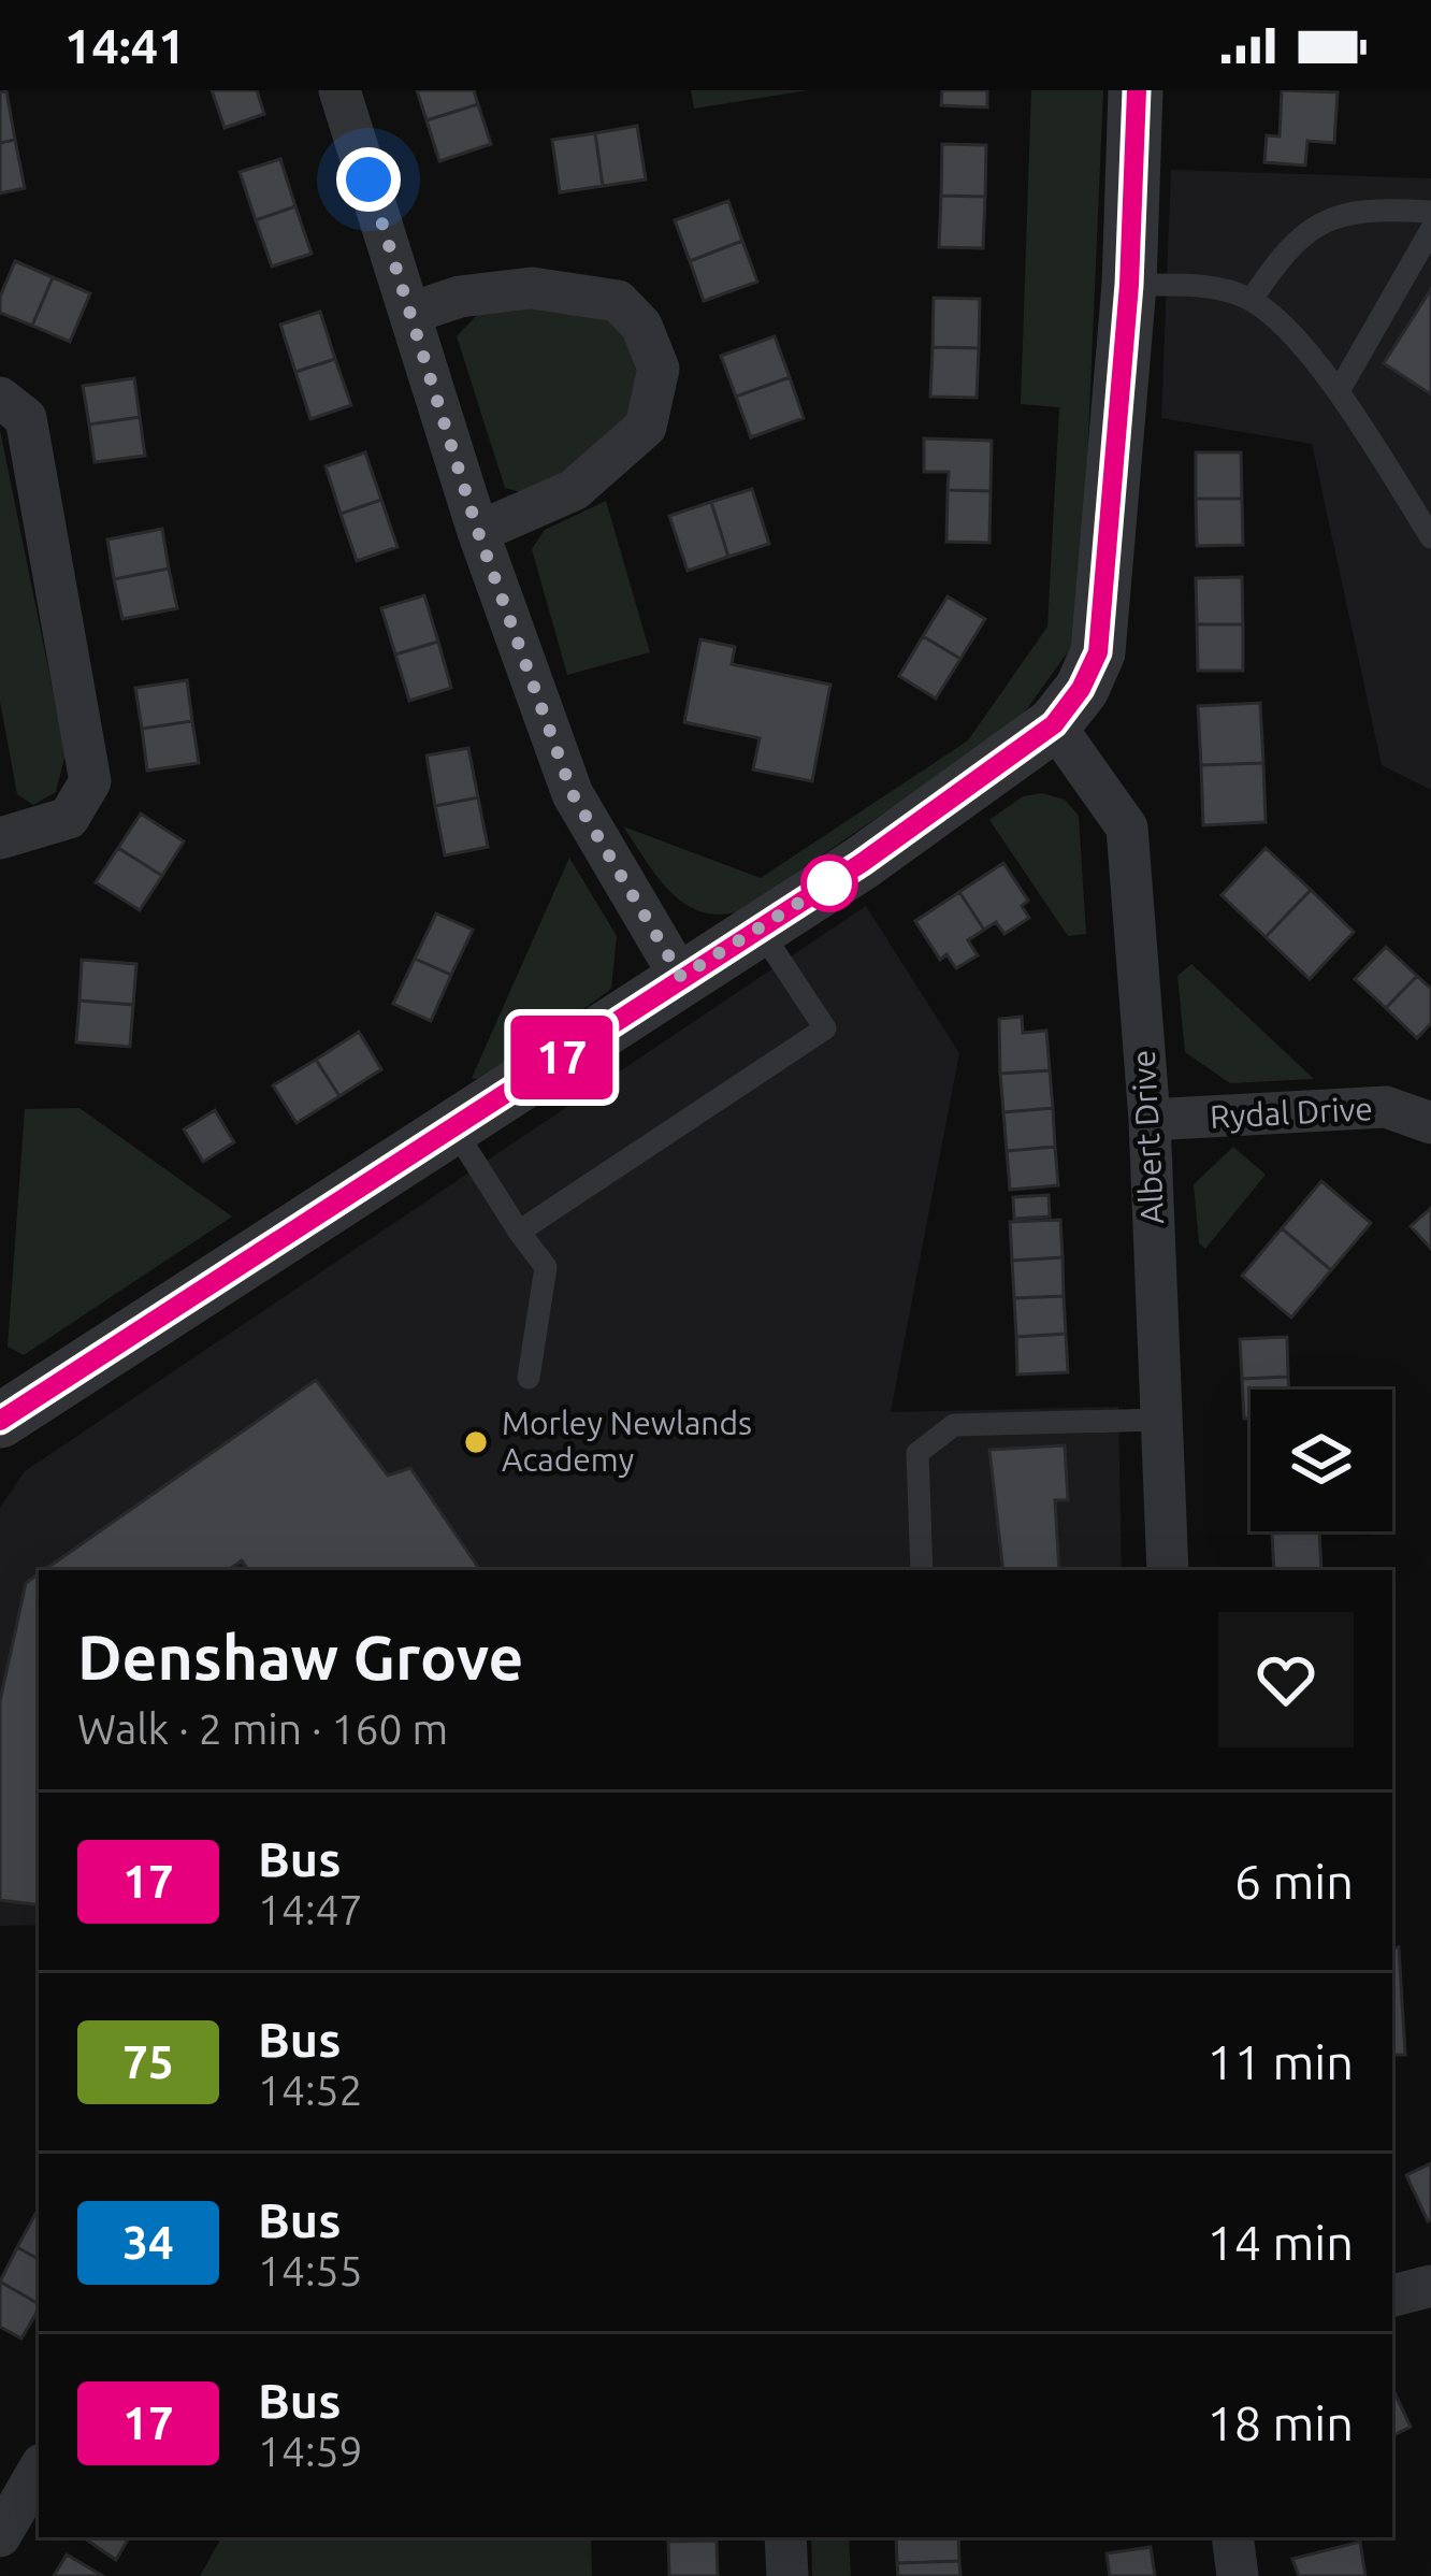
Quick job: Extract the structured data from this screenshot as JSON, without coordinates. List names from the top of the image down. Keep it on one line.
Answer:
{"streets":{"street":["Rydal Drive","Albert Drive"]},"crossings":[["Rydal Drive","Albert Drive"]],"places":["Morley Newlands Academy"],"lines":["bus line 17"],"page":{"status":"14:41","on_map":"17","heading":["Denshaw Grove","Walk · 2 min · 160 m"],"list":[{"mark":"17","name":"Bus","note":"14:47","value":"6 min"},{"mark":"75","name":"Bus","note":"14:52","value":"11 min"},{"mark":"34","name":"Bus","note":"14:55","value":"14 min"},{"mark":"17","name":"Bus","note":"14:59","value":"18 min"}]}}
